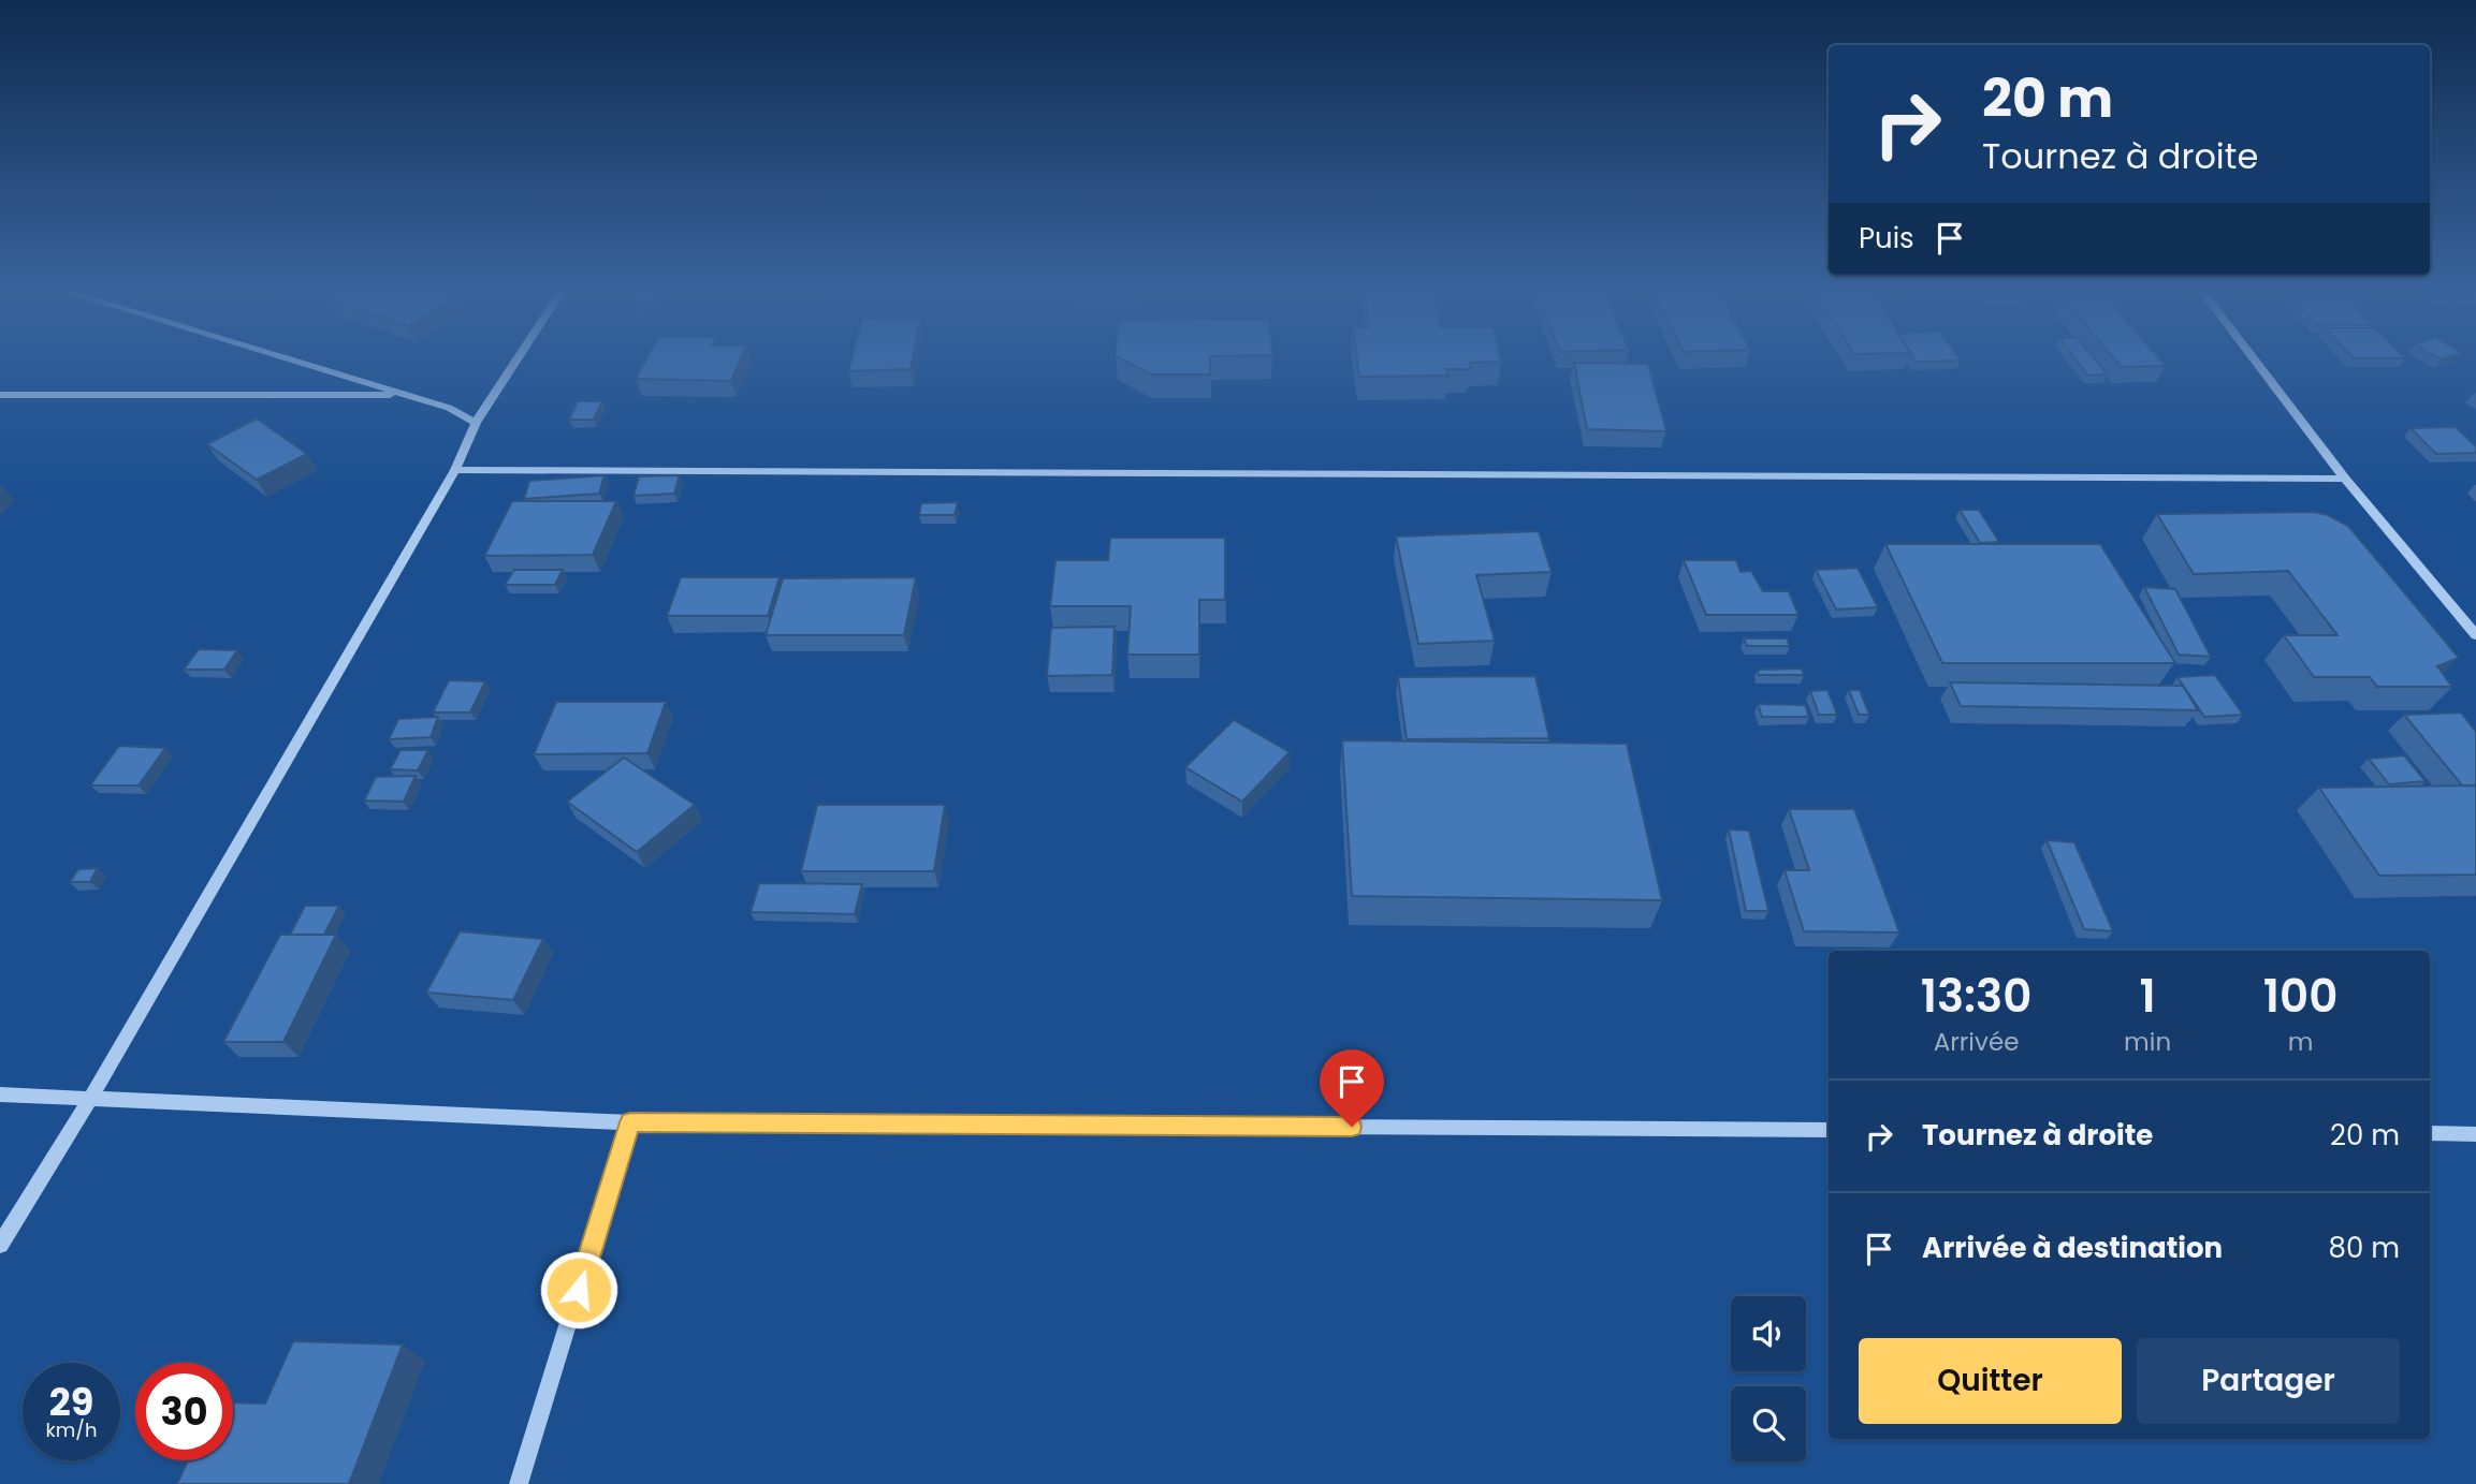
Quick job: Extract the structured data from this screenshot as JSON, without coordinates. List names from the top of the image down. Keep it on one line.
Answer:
{"page":{"turn":["20 m","Tournez à droite"],"then":"Puis","eta":["13:30","Arrivée","1","min","100","m"],"list":[{"name":"Tournez à droite","value":"20 m"},{"name":"Arrivée à destination","value":"80 m"}],"buttons":["Quitter","Partager"],"speed":"29 km/h","limit":"30"}}
